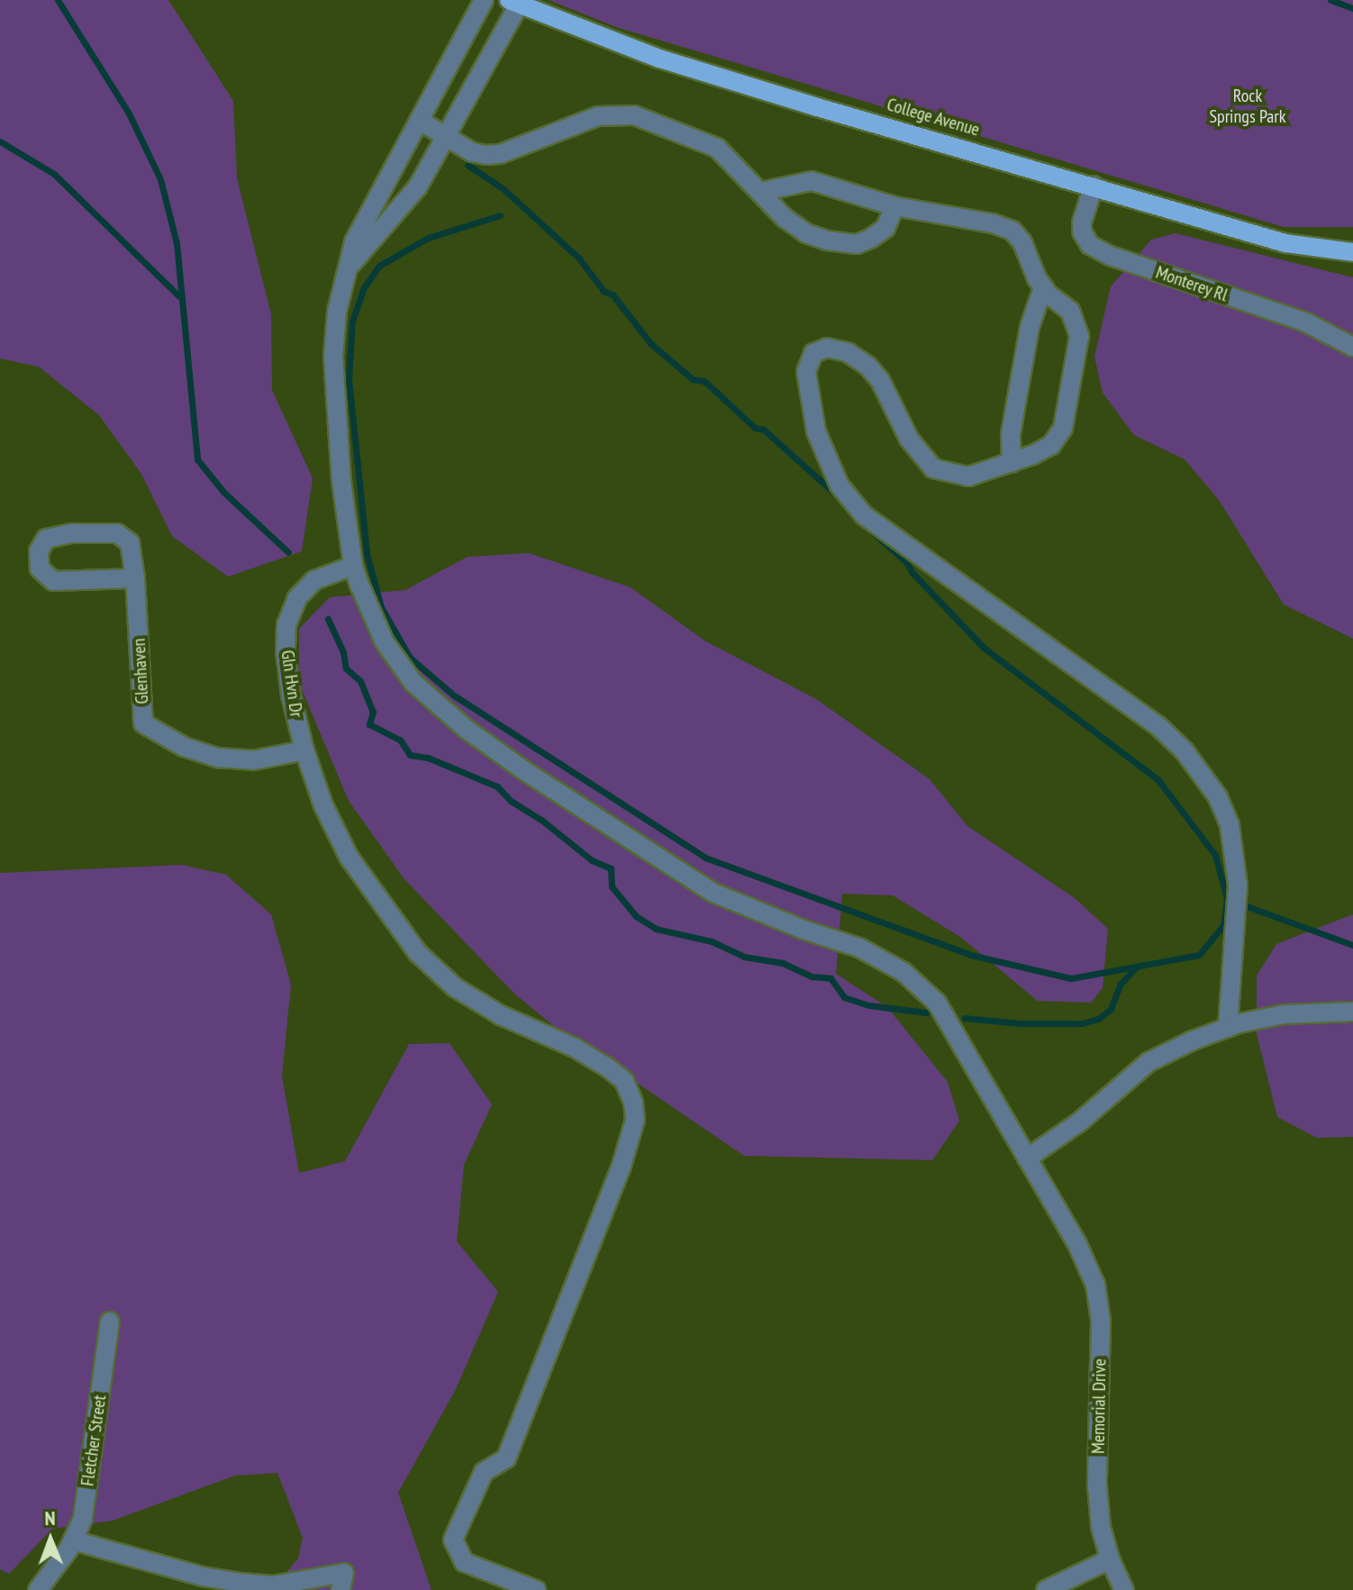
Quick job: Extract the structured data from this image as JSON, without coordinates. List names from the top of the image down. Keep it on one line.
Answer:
{"streets":{"main road":["College Avenue"],"street":["Monterey Rl","Glenhaven","Gln Hvn Dr","Memorial Drive","Fletcher Street"]},"crossings":[["College Avenue","Monterey Rl"],["Glenhaven","Gln Hvn Dr"],["Gln Hvn Dr","Memorial Drive"]],"parks":["Rock Springs Park"],"north":"top"}
